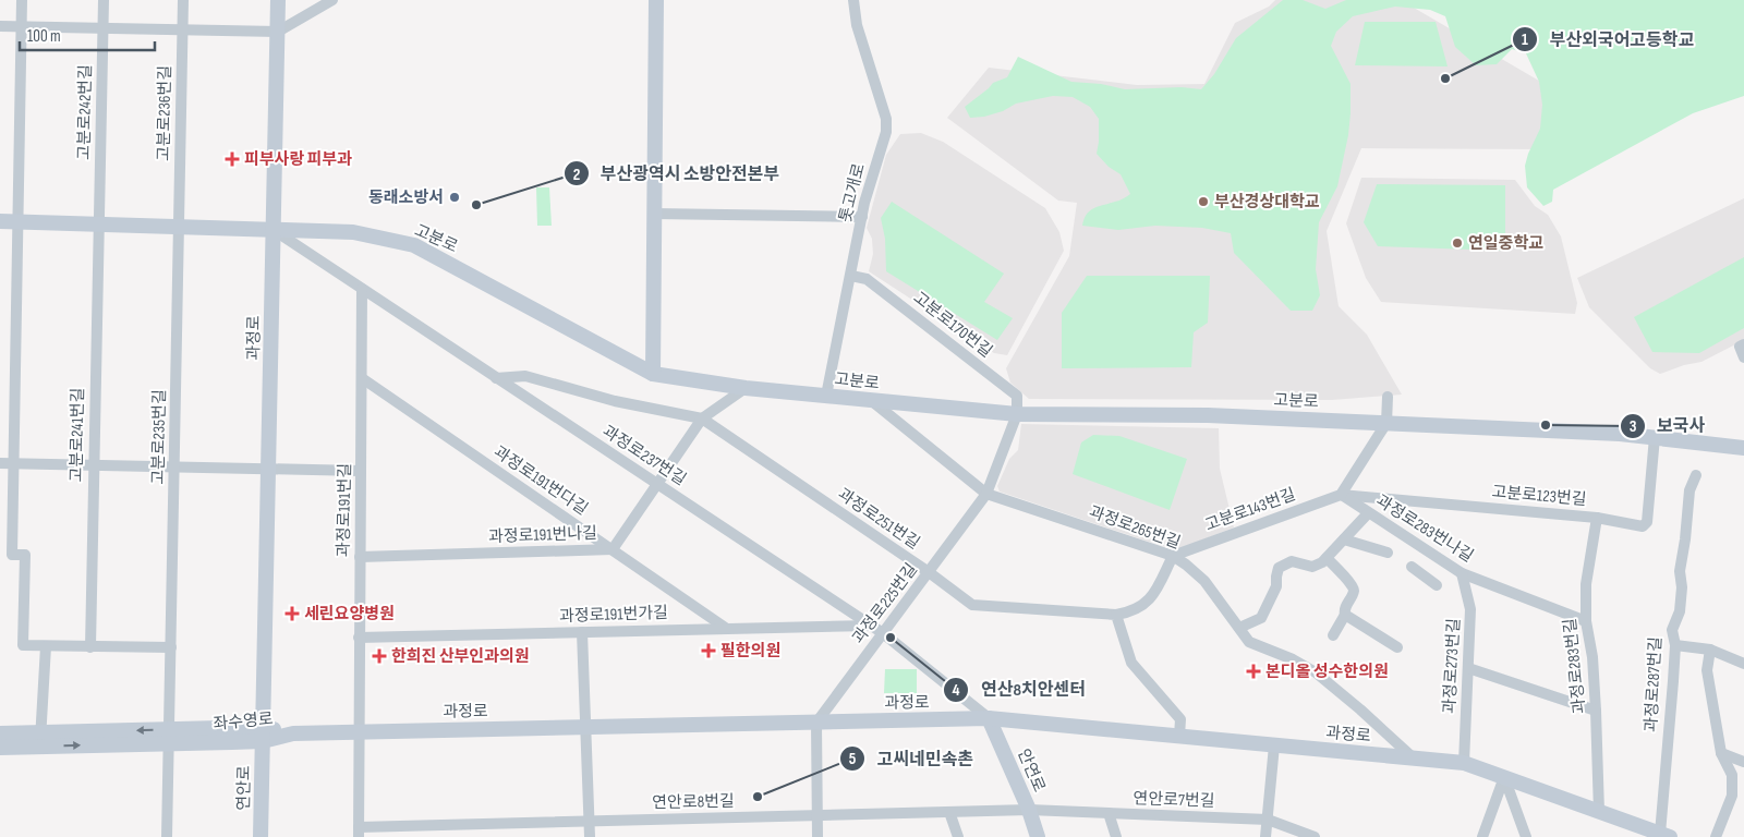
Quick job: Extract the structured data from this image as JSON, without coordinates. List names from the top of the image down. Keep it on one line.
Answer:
{"streets":{"main road":["고분로","과정로","좌수영로","안연로","연안로"],"street":["고분로242번길","고분로236번길","톳고개로","고분로170번길","고분로241번길","고분로235번길","과정로237번길","과정로191번다길","고분로123번길","과정로191번길","고분로143번길","과정로251번길","과정로265번길","과정로283번나길","과정로191번나길","과정로225번길","과정로191번가길","과정로273번길","과정로283번길","과정로287번길","연안로7번길","연안로8번길"]},"crossings":[["고분로242번길","고분로"],["고분로242번길","고분로241번길"],["고분로236번길","고분로"],["고분로236번길","고분로235번길"],["톳고개로","고분로"],["톳고개로","고분로170번길"],["고분로","고분로170번길"],["고분로","과정로"],["고분로","고분로241번길"],["고분로","고분로235번길"],["고분로","과정로237번길"],["고분로","고분로123번길"],["고분로","과정로265번길"],["고분로","과정로191번나길"],["고분로","과정로225번길"],["고분로170번길","과정로225번길"],["과정로","과정로237번길"],["과정로","과정로191번길"],["과정로","과정로265번길"],["과정로","과정로225번길"],["과정로","과정로273번길"],["과정로","과정로283번길"],["과정로","과정로287번길"],["과정로","좌수영로"],["과정로","안연로"],["과정로","연안로"],["고분로235번길","좌수영로"],["과정로237번길","과정로191번길"],["과정로237번길","과정로251번길"],["과정로237번길","과정로191번나길"],["과정로237번길","과정로225번길"],["과정로237번길","과정로191번가길"],["과정로237번길","안연로"],["과정로191번다길","과정로191번길"],["과정로191번다길","과정로191번나길"],["과정로191번다길","과정로191번가길"],["고분로123번길","고분로143번길"],["고분로123번길","과정로283번나길"],["고분로123번길","과정로283번길"],["과정로191번길","과정로191번나길"],["과정로191번길","과정로191번가길"],["과정로191번길","연안로8번길"],["고분로143번길","과정로265번길"],["고분로143번길","과정로283번나길"],["과정로251번길","과정로191번나길"],["과정로251번길","과정로225번길"],["과정로265번길","과정로225번길"],["과정로283번나길","과정로273번길"],["과정로283번나길","과정로283번길"],["좌수영로","연안로"],["안연로","연안로7번길"],["안연로","연안로8번길"],["연안로7번길","연안로8번길"]],"places":{"other":["부산외국어고등학교","동래소방서","부산경상대학교","부산광역시 소방안전본부","연일중학교","보국사","연산8치안센터","고씨네민속촌"],"health":["피부사랑 피부과","세린요양병원","필한의원","한희진 산부인과의원","본디올 성수한의원"]},"scale_bar":"100 m"}
